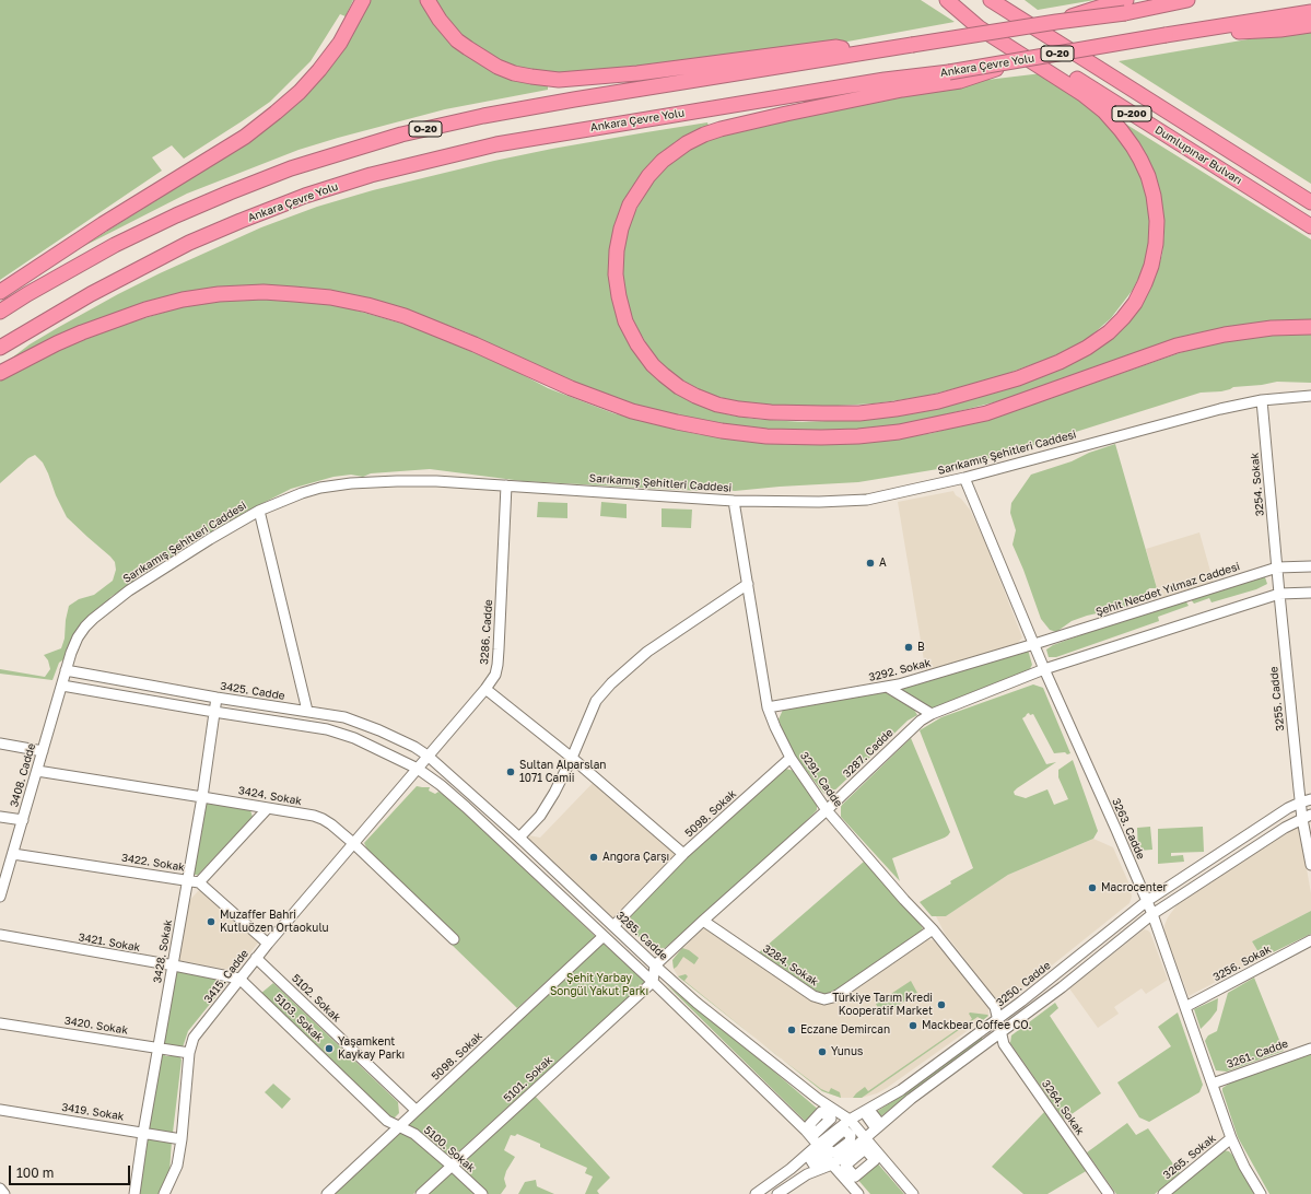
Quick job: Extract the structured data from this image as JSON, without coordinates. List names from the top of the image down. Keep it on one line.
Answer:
{"streets":{"highway":["O-20","Ankara Çevre Yolu","D-200","Dumlupınar Bulvarı"],"street":["Sarıkamış Şehitleri Caddesi","3254. Sokak","Şehit Necdet Yılmaz Caddesi","3286. Cadde","3292. Sokak","3425. Cadde","3255. Cadde","3287. Cadde","3408. Cadde","3291. Cadde","3424. Sokak","5098. Sokak","3263. Cadde","3422. Sokak","3285. Cadde","3421. Sokak","3428. Sokak","3256. Sokak","3284. Sokak","3415. Cadde","3250. Cadde","5102. Sokak","5103. Sokak","3420. Sokak","3261. Cadde","5101. Sokak","3264. Sokak","3419. Sokak","5100. Sokak","3265. Sokak"]},"crossings":[["Sarıkamış Şehitleri Caddesi","3254. Sokak"],["Sarıkamış Şehitleri Caddesi","3286. Cadde"],["Sarıkamış Şehitleri Caddesi","3425. Cadde"],["Sarıkamış Şehitleri Caddesi","3408. Cadde"],["Sarıkamış Şehitleri Caddesi","3291. Cadde"],["Sarıkamış Şehitleri Caddesi","3263. Cadde"],["3254. Sokak","Şehit Necdet Yılmaz Caddesi"],["3254. Sokak","3255. Cadde"],["Şehit Necdet Yılmaz Caddesi","3292. Sokak"],["Şehit Necdet Yılmaz Caddesi","3263. Cadde"],["3286. Cadde","3425. Cadde"],["3286. Cadde","3285. Cadde"],["3286. Cadde","3415. Cadde"],["3292. Sokak","3291. Cadde"],["3292. Sokak","3263. Cadde"],["3425. Cadde","3285. Cadde"],["3425. Cadde","3428. Sokak"],["3255. Cadde","3250. Cadde"],["3287. Cadde","3291. Cadde"],["3287. Cadde","3263. Cadde"],["3287. Cadde","3285. Cadde"],["3287. Cadde","3284. Sokak"],["3408. Cadde","3424. Sokak"],["3408. Cadde","3422. Sokak"],["3291. Cadde","5098. Sokak"],["3291. Cadde","3284. Sokak"],["3291. Cadde","3250. Cadde"],["3291. Cadde","3264. Sokak"],["3424. Sokak","3428. Sokak"],["3424. Sokak","3415. Cadde"],["5098. Sokak","3285. Cadde"],["5098. Sokak","5102. Sokak"],["5098. Sokak","5103. Sokak"],["5098. Sokak","5100. Sokak"],["3263. Cadde","3256. Sokak"],["3263. Cadde","3250. Cadde"],["3263. Cadde","3261. Cadde"],["3263. Cadde","3265. Sokak"],["3422. Sokak","3428. Sokak"],["3285. Cadde","3250. Cadde"],["3421. Sokak","3428. Sokak"],["3421. Sokak","3415. Cadde"],["3421. Sokak","5103. Sokak"],["3428. Sokak","3420. Sokak"],["3428. Sokak","3419. Sokak"],["3415. Cadde","5102. Sokak"],["3415. Cadde","5103. Sokak"],["3415. Cadde","3420. Sokak"],["3415. Cadde","3419. Sokak"],["3250. Cadde","3264. Sokak"],["5103. Sokak","5100. Sokak"],["5101. Sokak","5100. Sokak"]],"parks":["Şehit Yarbay Songül Yakut Parkı"],"places":["A","B","Sultan Alparslan 1071 Camii","Angora Çarşı","Macrocenter","Muzaffer Bahri Kutluözen Ortaokulu","Türkiye Tarım Kredi Kooperatif Market","Mackbear Coffee CO.","Eczane Demircan","Yaşamkent Kaykay Parkı","Yunus"],"scale_bar":"100 m"}
